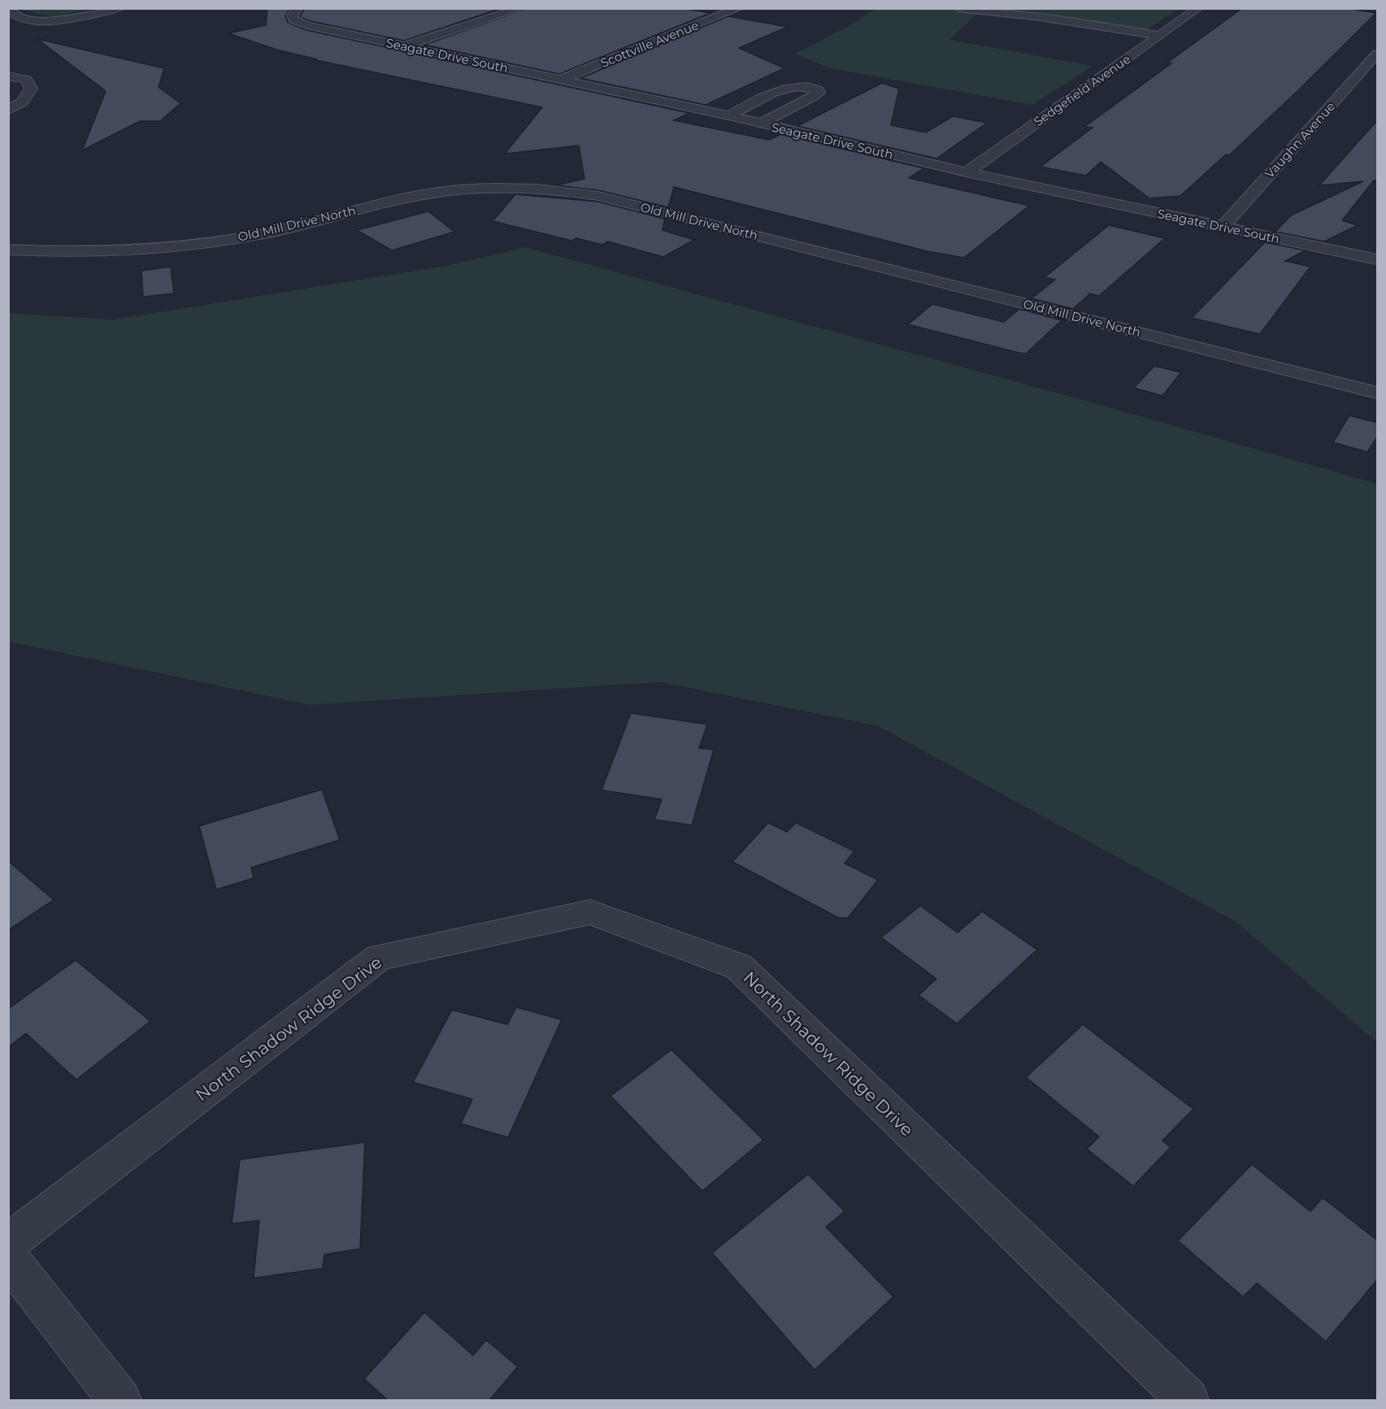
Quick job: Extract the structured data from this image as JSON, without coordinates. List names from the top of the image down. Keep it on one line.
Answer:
{"streets":{"street":["Scottville Avenue","Seagate Drive South","Sedgefield Avenue","Vaughn Avenue","Old Mill Drive North","North Shadow Ridge Drive"]},"crossings":[["Scottville Avenue","Seagate Drive South"],["Seagate Drive South","Sedgefield Avenue"],["Seagate Drive South","Vaughn Avenue"]]}
